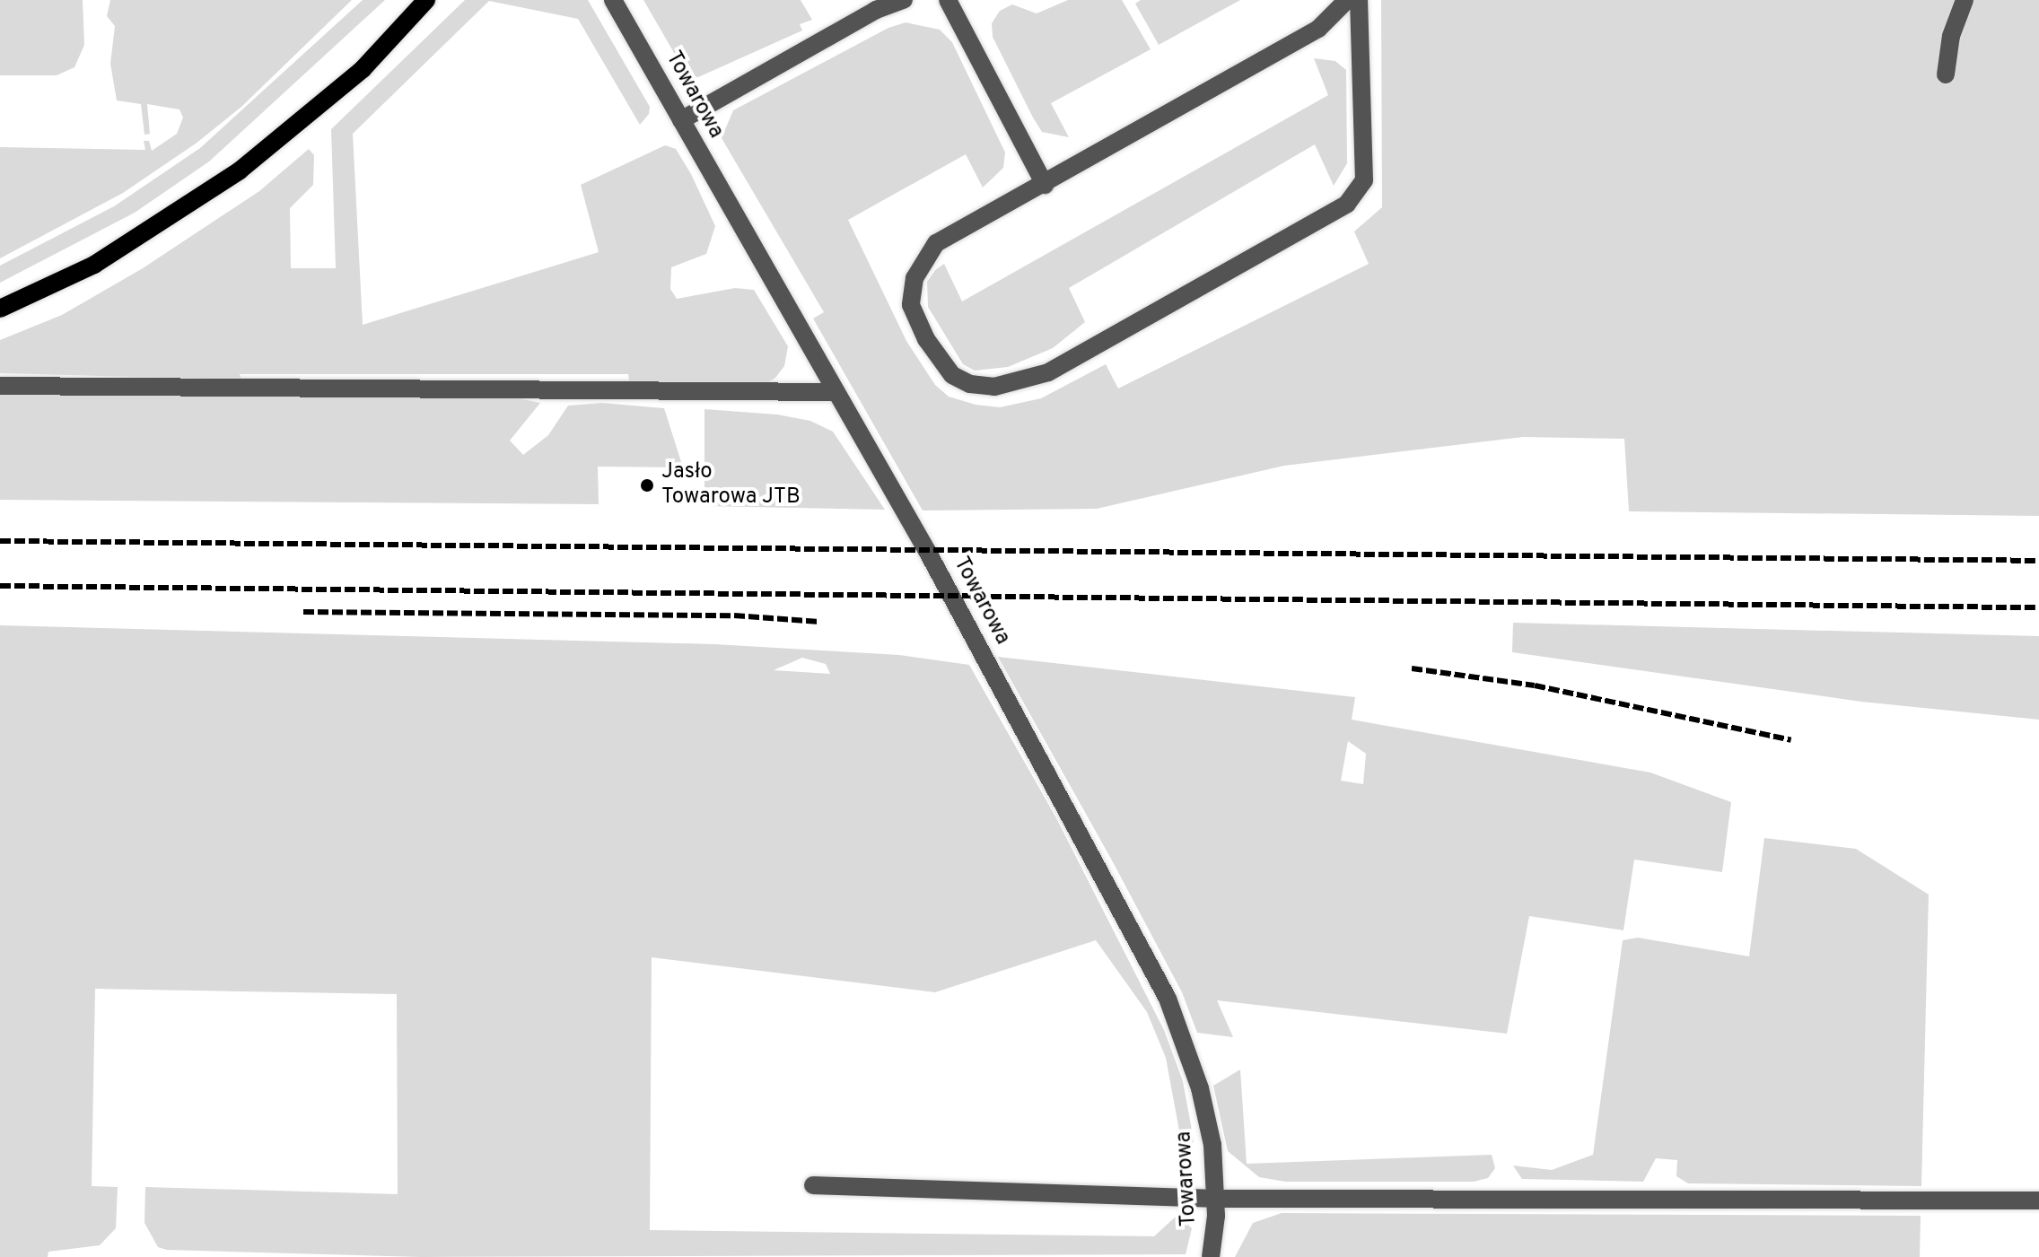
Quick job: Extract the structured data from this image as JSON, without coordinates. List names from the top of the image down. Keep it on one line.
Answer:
{"streets":{"street":["Towarowa"]},"places":["Jasło Towarowa JTB"]}
